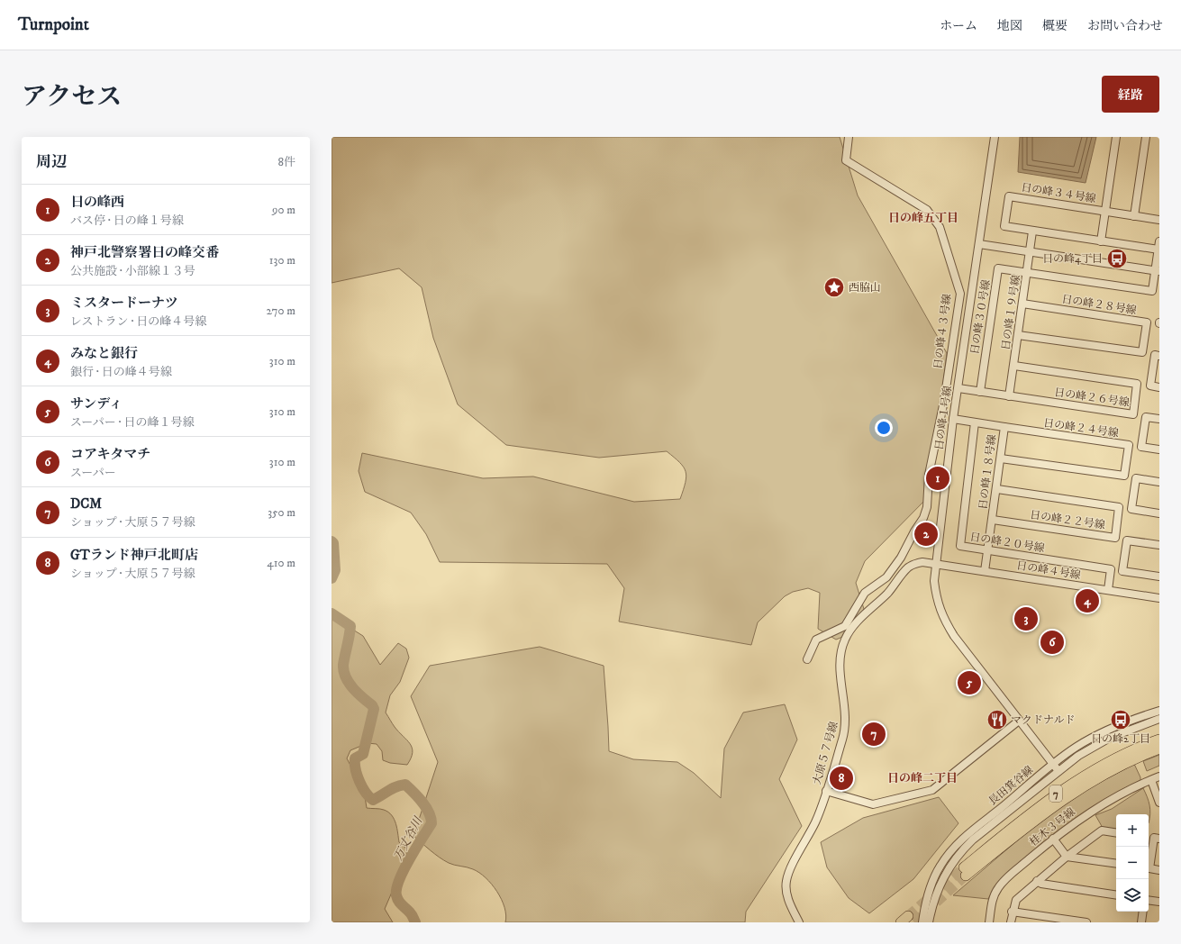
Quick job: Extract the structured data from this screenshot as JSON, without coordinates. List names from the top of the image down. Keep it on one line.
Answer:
{"streets":{"highway":["7"],"street":["日の峰３４号線","日の峰２８号線","日の峰１９号線","日の峰３０号線","日の峰４３号線","日の峰２６号線","日の峰１号線","日の峰２４号線","日の峰１８号線","日の峰２２号線","日の峰２０号線","日の峰４号線","大原５７号線","長田箕谷線","桂木３号線"]},"crossings":[["日の峰３４号線","日の峰１９号線"],["日の峰２８号線","日の峰１９号線"],["日の峰１９号線","日の峰３０号線"],["日の峰１９号線","日の峰２６号線"],["日の峰３０号線","日の峰２６号線"],["日の峰２６号線","日の峰１号線"],["日の峰１号線","日の峰１８号線"],["日の峰１号線","日の峰４号線"],["日の峰１号線","大原５７号線"],["日の峰１号線","長田箕谷線"],["日の峰２４号線","日の峰１８号線"],["日の峰１８号線","日の峰２２号線"],["日の峰１８号線","日の峰２０号線"],["日の峰１８号線","日の峰４号線"],["日の峰２０号線","日の峰４号線"],["日の峰４号線","大原５７号線"]],"districts":["日の峰五丁目","日の峰二丁目"],"water":["万丈谷川"],"places":{"bus stop":["日の峰4丁目","日の峰2丁目"],"place":["西脇山"],"restaurant":["マクドナルド"]},"page":{"header":"Turnpoint","nav":["ホーム","地図","概要","お問い合わせ"],"title":"アクセス","buttons":"経路","heading":["周辺","8件"],"list":[{"mark":"1","name":"日の峰西","note":"バス停 · 日の峰１号線","value":"90 m"},{"mark":"2","name":"神戸北警察署日の峰交番","note":"公共施設 · 小部線１３号","value":"130 m"},{"mark":"3","name":"ミスタードーナツ","note":"レストラン · 日の峰４号線","value":"270 m"},{"mark":"4","name":"みなと銀行","note":"銀行 · 日の峰４号線","value":"310 m"},{"mark":"5","name":"サンディ","note":"スーパー · 日の峰１号線","value":"310 m"},{"mark":"6","name":"コアキタマチ","note":"スーパー","value":"310 m"},{"mark":"7","name":"DCM","note":"ショップ · 大原５７号線","value":"350 m"},{"mark":"8","name":"GTランド神戸北町店","note":"ショップ · 大原５７号線","value":"410 m"}],"pins":["1","2","4","3","6","5","7","8"],"map_buttons":["+","−"]}}
